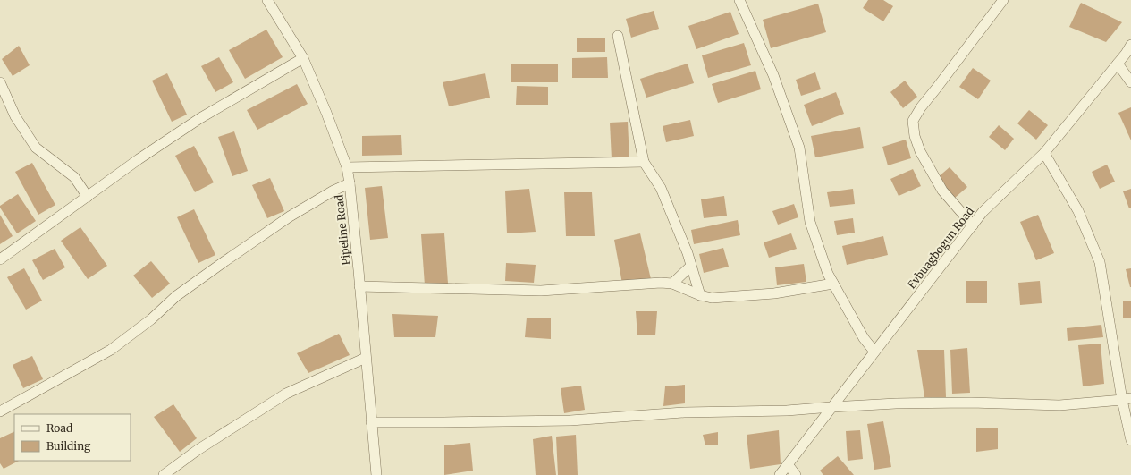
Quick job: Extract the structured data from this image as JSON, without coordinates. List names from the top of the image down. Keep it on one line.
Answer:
{"streets":{"street":["Pipeline Road","Evbuagbogun Road"]},"legend":["Road","Building"]}
